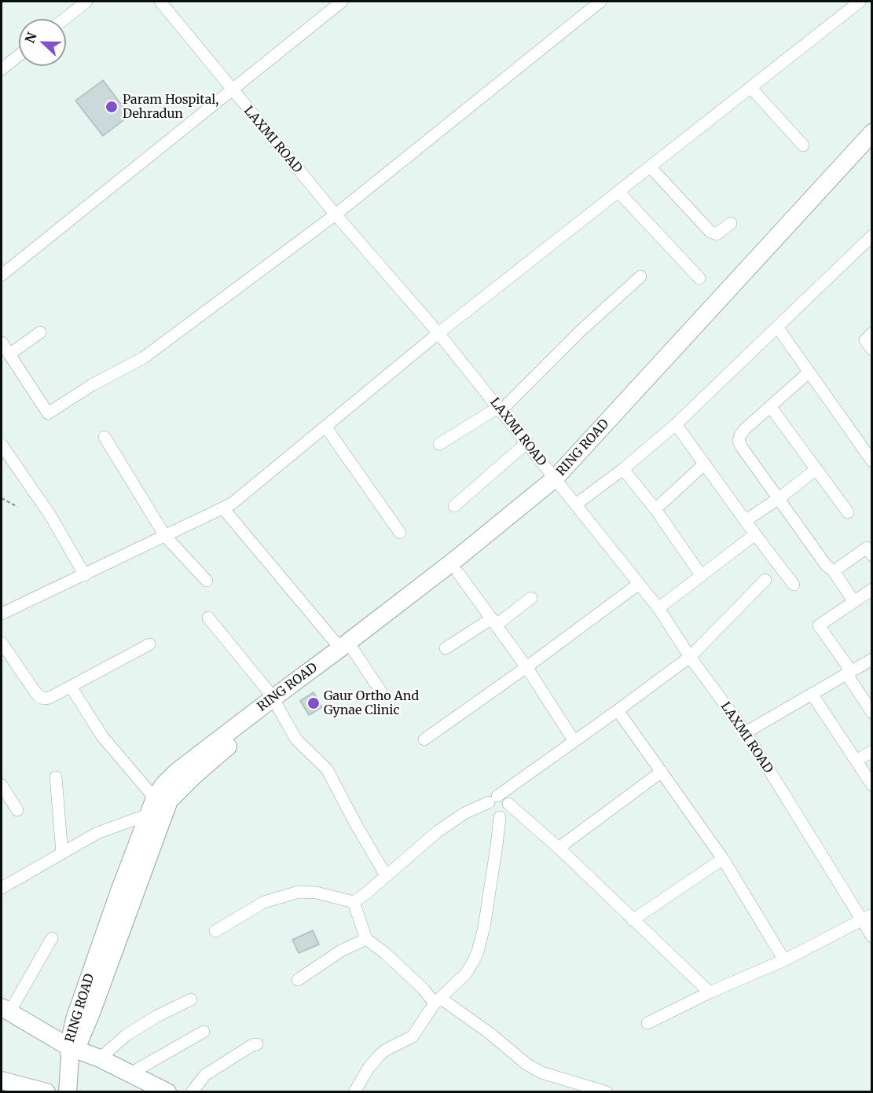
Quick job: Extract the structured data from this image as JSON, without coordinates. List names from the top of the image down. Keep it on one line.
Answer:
{"streets":{"street":["LAXMI ROAD","RING ROAD"]},"crossings":[["LAXMI ROAD","RING ROAD"]],"places":["Param Hospital, Dehradun","Gaur Ortho And Gynae Clinic"],"north":"left"}
